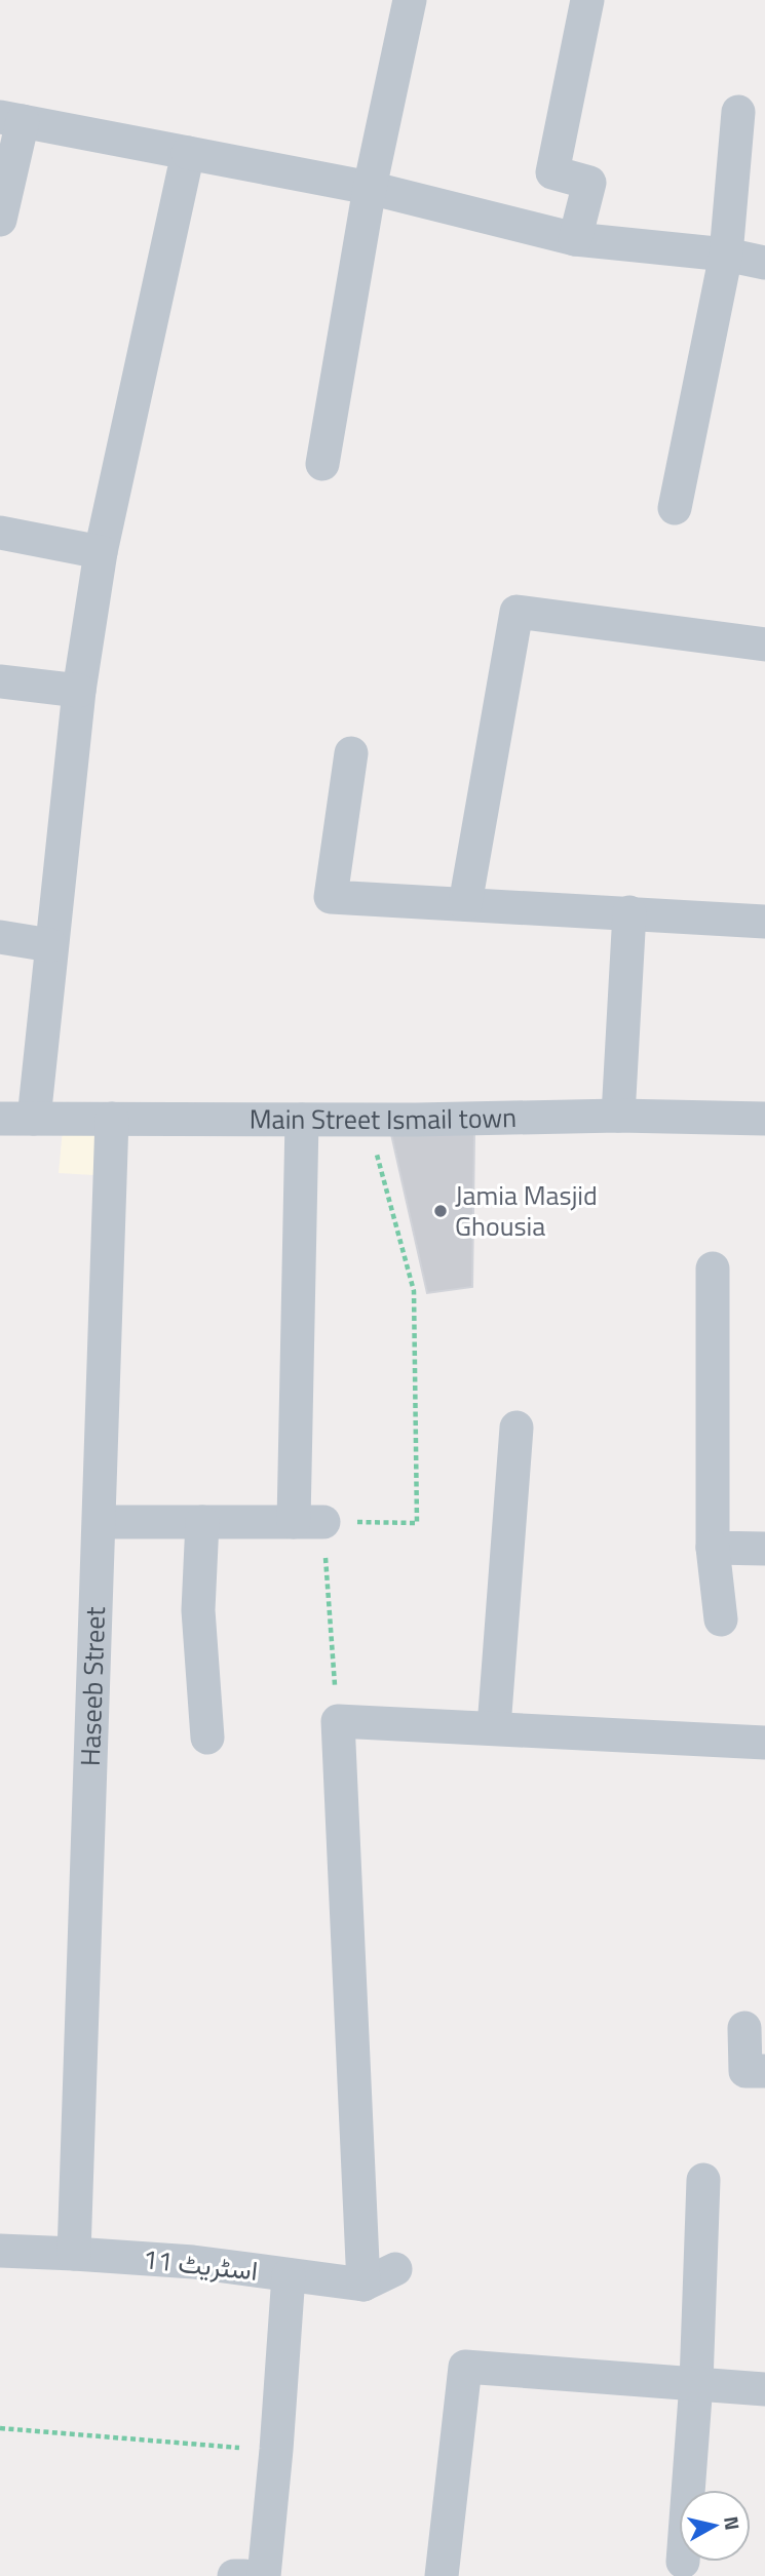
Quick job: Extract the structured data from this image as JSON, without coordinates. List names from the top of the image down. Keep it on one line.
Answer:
{"streets":{"street":["Main Street Ismail town","Haseeb Street","اسٹریٹ 11"]},"crossings":[["Main Street Ismail town","Haseeb Street"],["Haseeb Street","اسٹریٹ 11"]],"places":["Jamia Masjid Ghousia"],"north":"right"}
